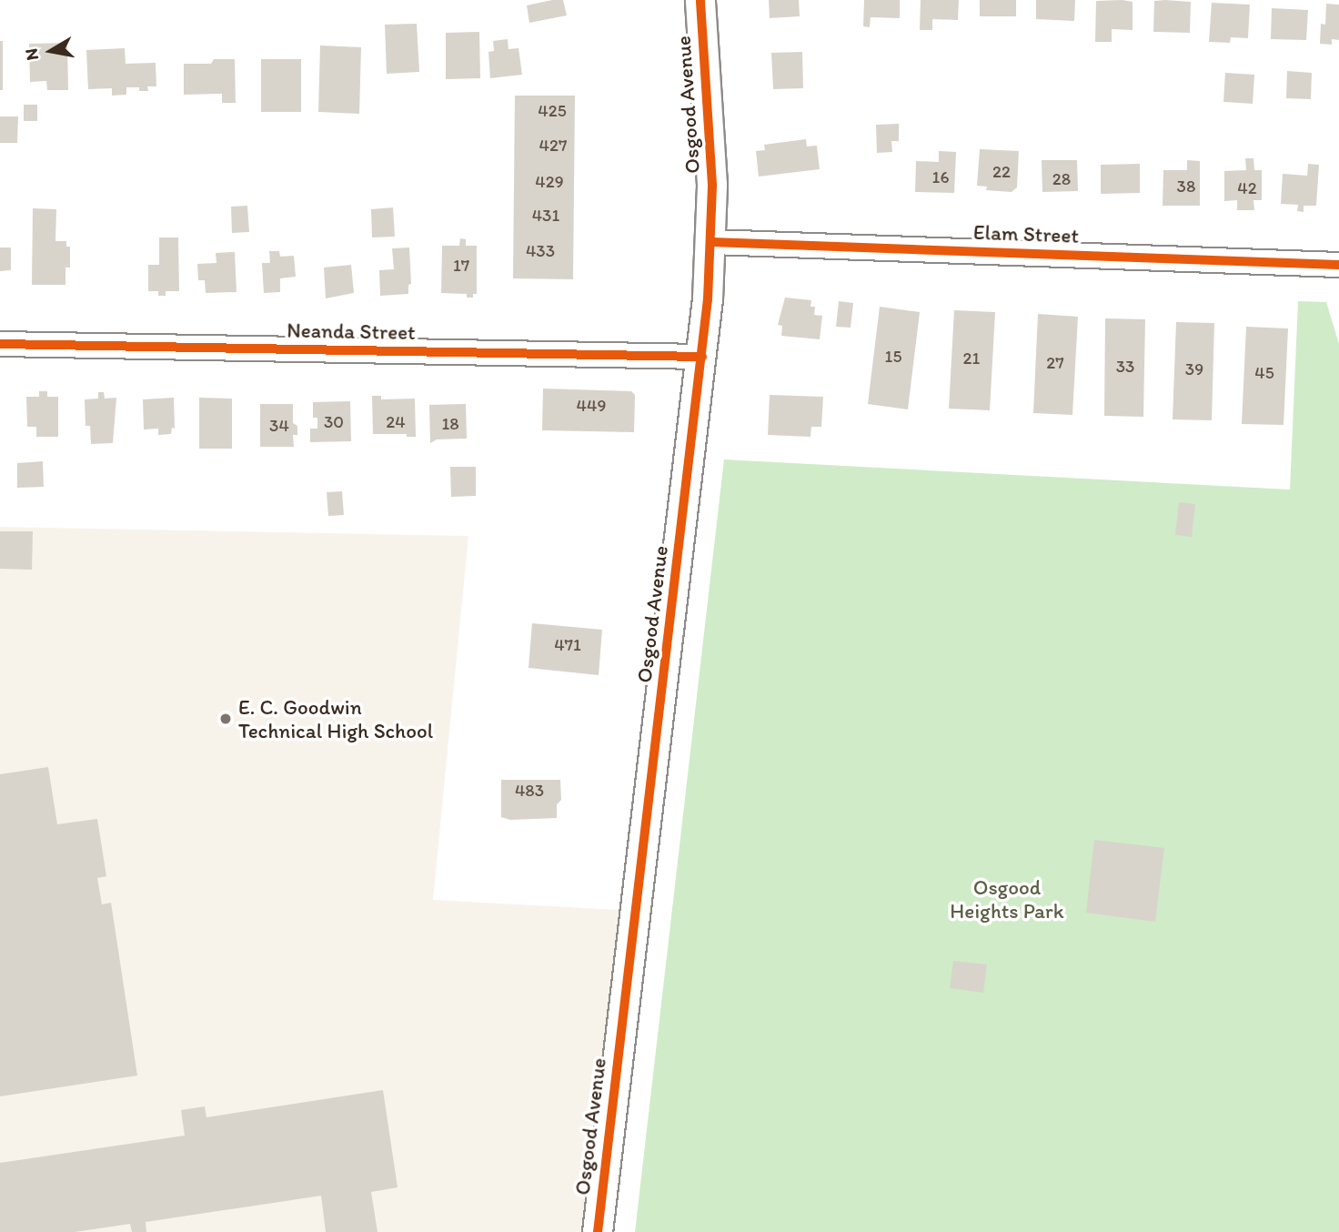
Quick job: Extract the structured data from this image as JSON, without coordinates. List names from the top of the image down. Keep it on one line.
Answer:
{"streets":{"street":["Osgood Avenue","Elam Street","Neanda Street"]},"crossings":[["Osgood Avenue","Elam Street"],["Osgood Avenue","Neanda Street"]],"parks":["Osgood Heights Park"],"places":["E. C. Goodwin Technical High School"],"house_numbers":["425","427","22","16","28","429","38","42","431","433","17","15","21","27","33","39","45","449","30","24","18","34","471","483"],"north":"left"}
